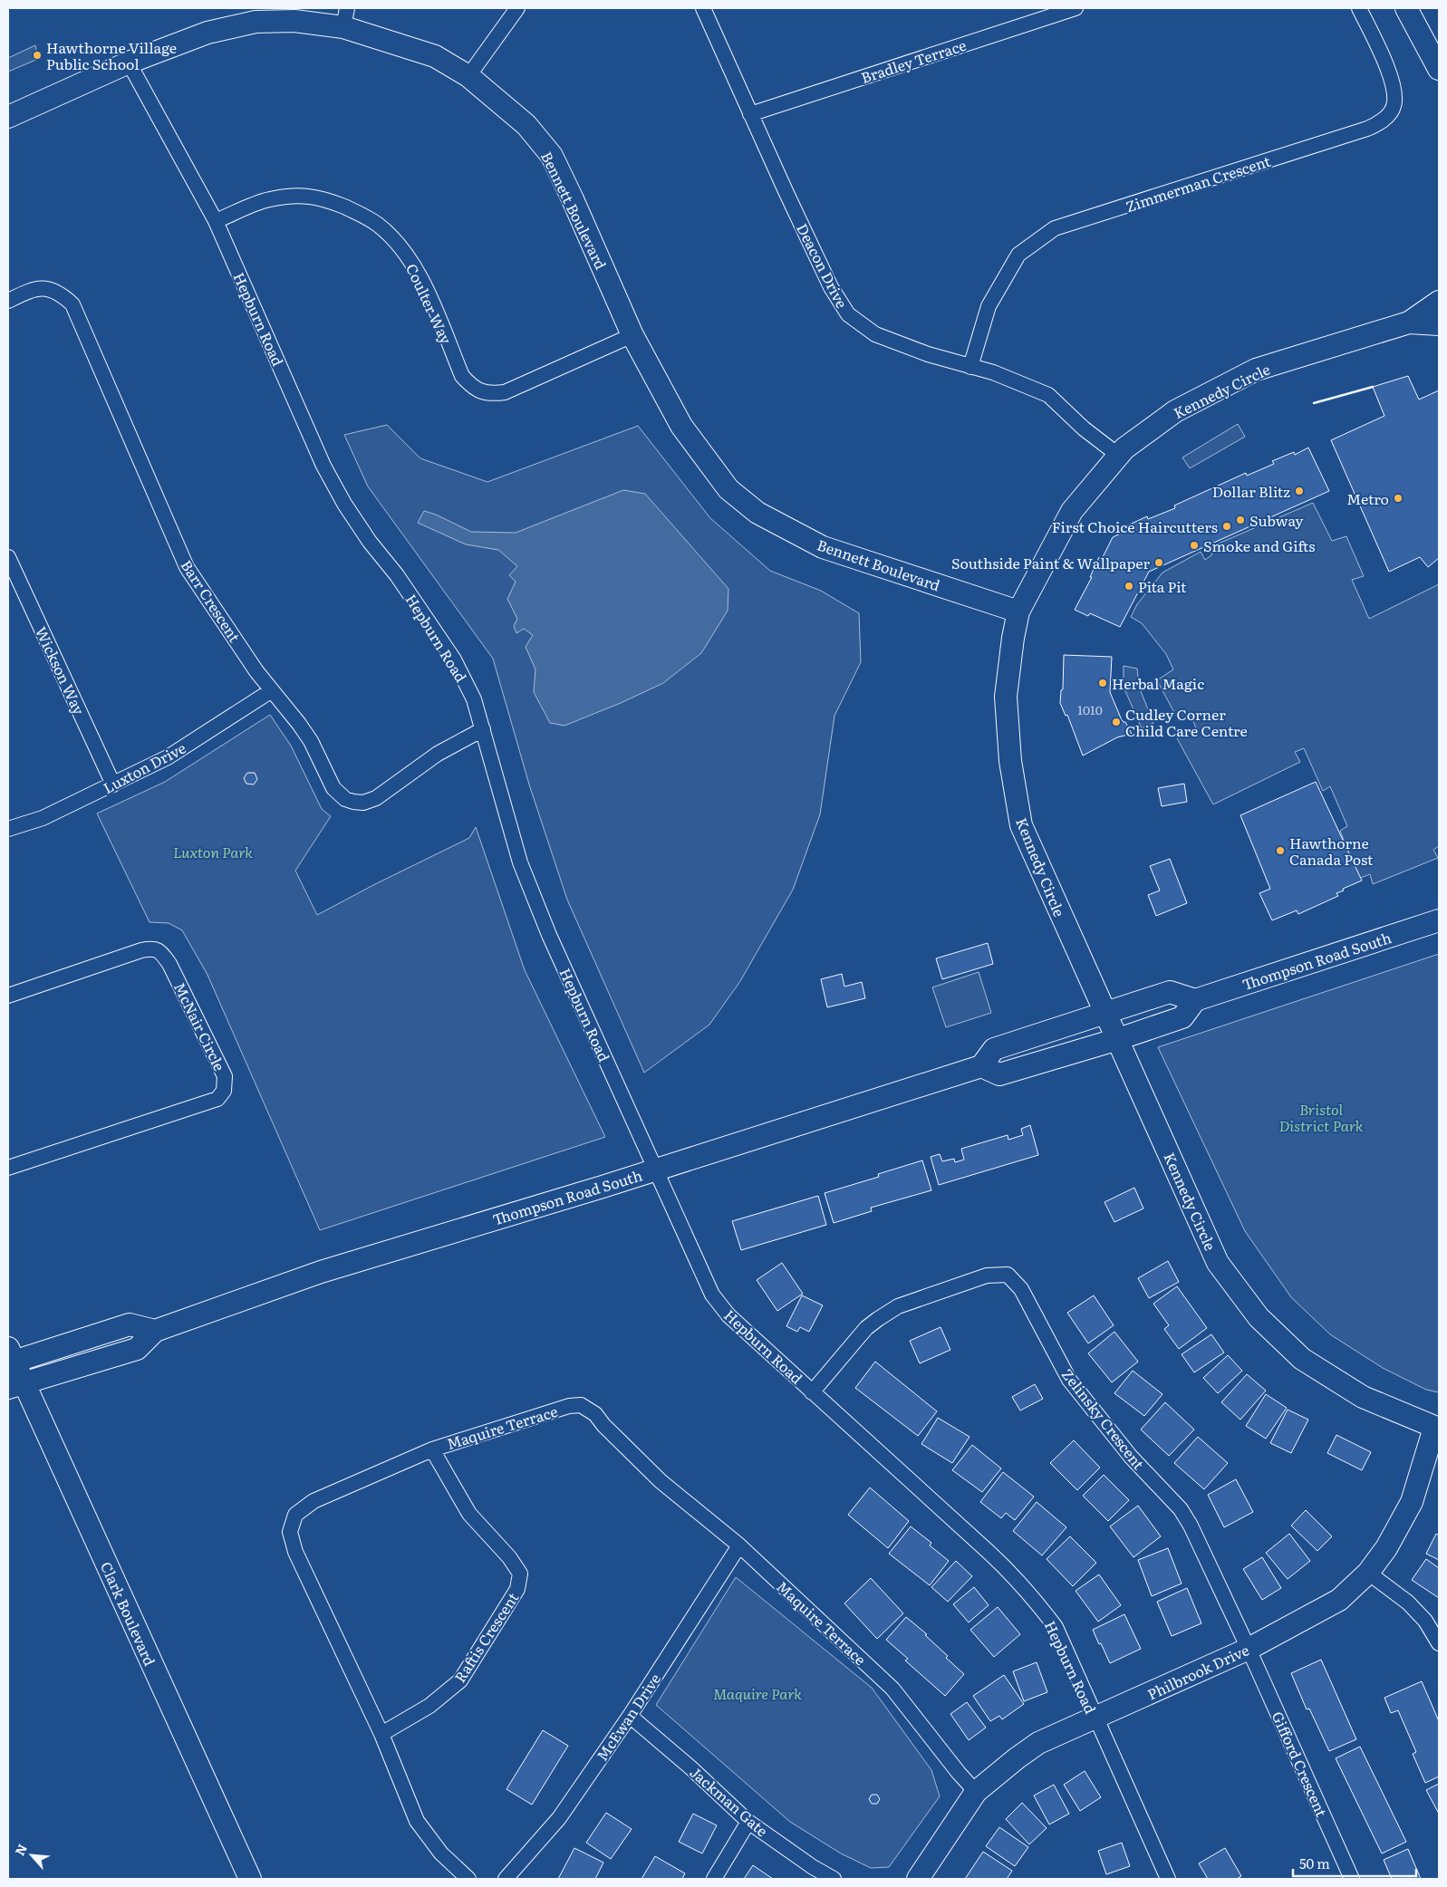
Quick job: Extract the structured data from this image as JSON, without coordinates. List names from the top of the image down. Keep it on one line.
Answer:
{"streets":{"street":["Bradley Terrace","Zimmerman Crescent","Bennett Boulevard","Deacon Drive","Coulter Way","Hepburn Road","Kennedy Circle","Barr Crescent","Wickson Way","Luxton Drive","Thompson Road South","McNair Circle","Zelinsky Crescent","Maquire Terrace","Clark Boulevard","Raftis Crescent","Philbrook Drive","McEwan Drive","Gifford Crescent","Jackman Gate"]},"crossings":[["Bradley Terrace","Deacon Drive"],["Zimmerman Crescent","Deacon Drive"],["Bennett Boulevard","Coulter Way"],["Bennett Boulevard","Hepburn Road"],["Bennett Boulevard","Kennedy Circle"],["Deacon Drive","Kennedy Circle"],["Coulter Way","Hepburn Road"],["Hepburn Road","Barr Crescent"],["Hepburn Road","Thompson Road South"],["Hepburn Road","Zelinsky Crescent"],["Hepburn Road","Philbrook Drive"],["Kennedy Circle","Philbrook Drive"],["Barr Crescent","Luxton Drive"],["Wickson Way","Luxton Drive"],["Thompson Road South","Clark Boulevard"],["Zelinsky Crescent","Philbrook Drive"],["Zelinsky Crescent","Gifford Crescent"],["Maquire Terrace","Raftis Crescent"],["Maquire Terrace","Philbrook Drive"],["Maquire Terrace","McEwan Drive"],["Philbrook Drive","Gifford Crescent"],["McEwan Drive","Jackman Gate"]],"parks":["Luxton Park","Bristol District Park","Maquire Park"],"places":["Hawthorne Village Public School","Dollar Blitz","Metro","Subway","First Choice Haircutters","Smoke and Gifts","Southside Paint & Wallpaper","Pita Pit","Herbal Magic","Cudley Corner Child Care Centre","Hawthorne Canada Post"],"house_numbers":["1010"],"scale_bar":"50 m","north":"top left"}
